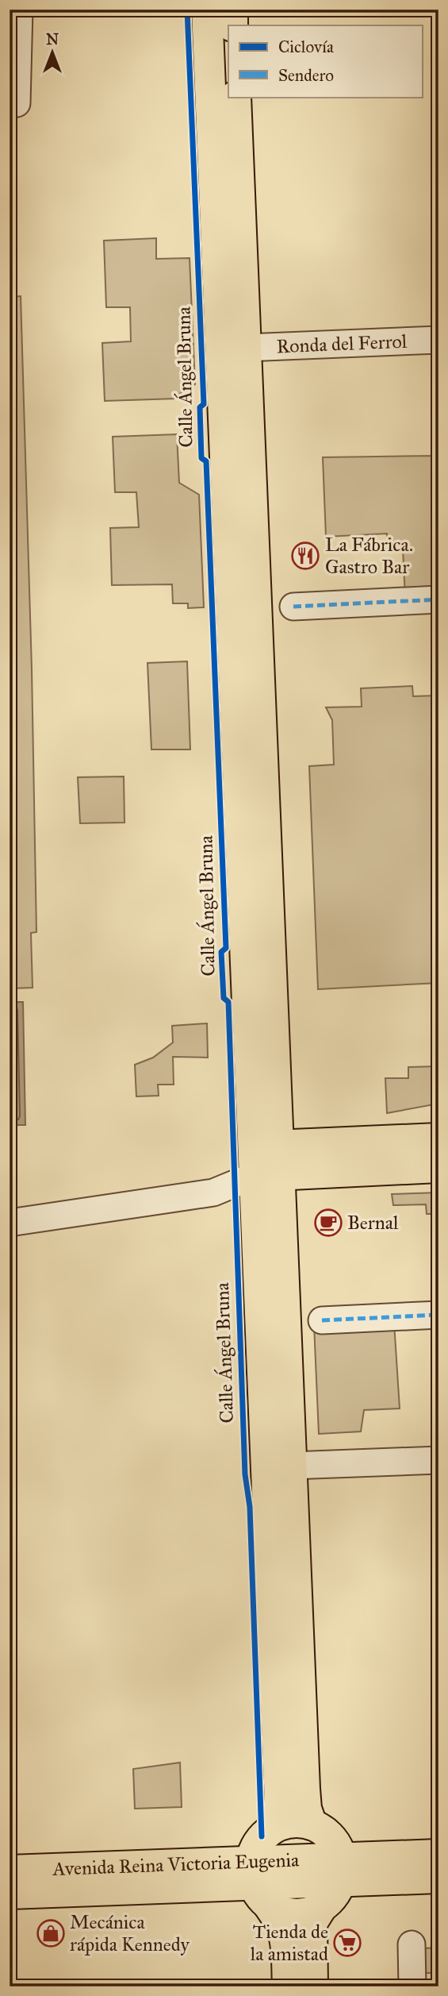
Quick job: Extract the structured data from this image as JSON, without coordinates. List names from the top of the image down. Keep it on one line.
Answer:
{"streets":{"main road":["Calle Ángel Bruna","Avenida Reina Victoria Eugenia"],"street":["Ronda del Ferrol"]},"crossings":[["Ronda del Ferrol","Calle Ángel Bruna"]],"places":{"restaurant":["La Fábrica. Gastro Bar"],"cafe":["Bernal"],"shop":["Mecánica rápida Kennedy"],"supermarket":["Tienda de la amistad"]},"legend":["Ciclovía","Sendero"],"north":"top"}
